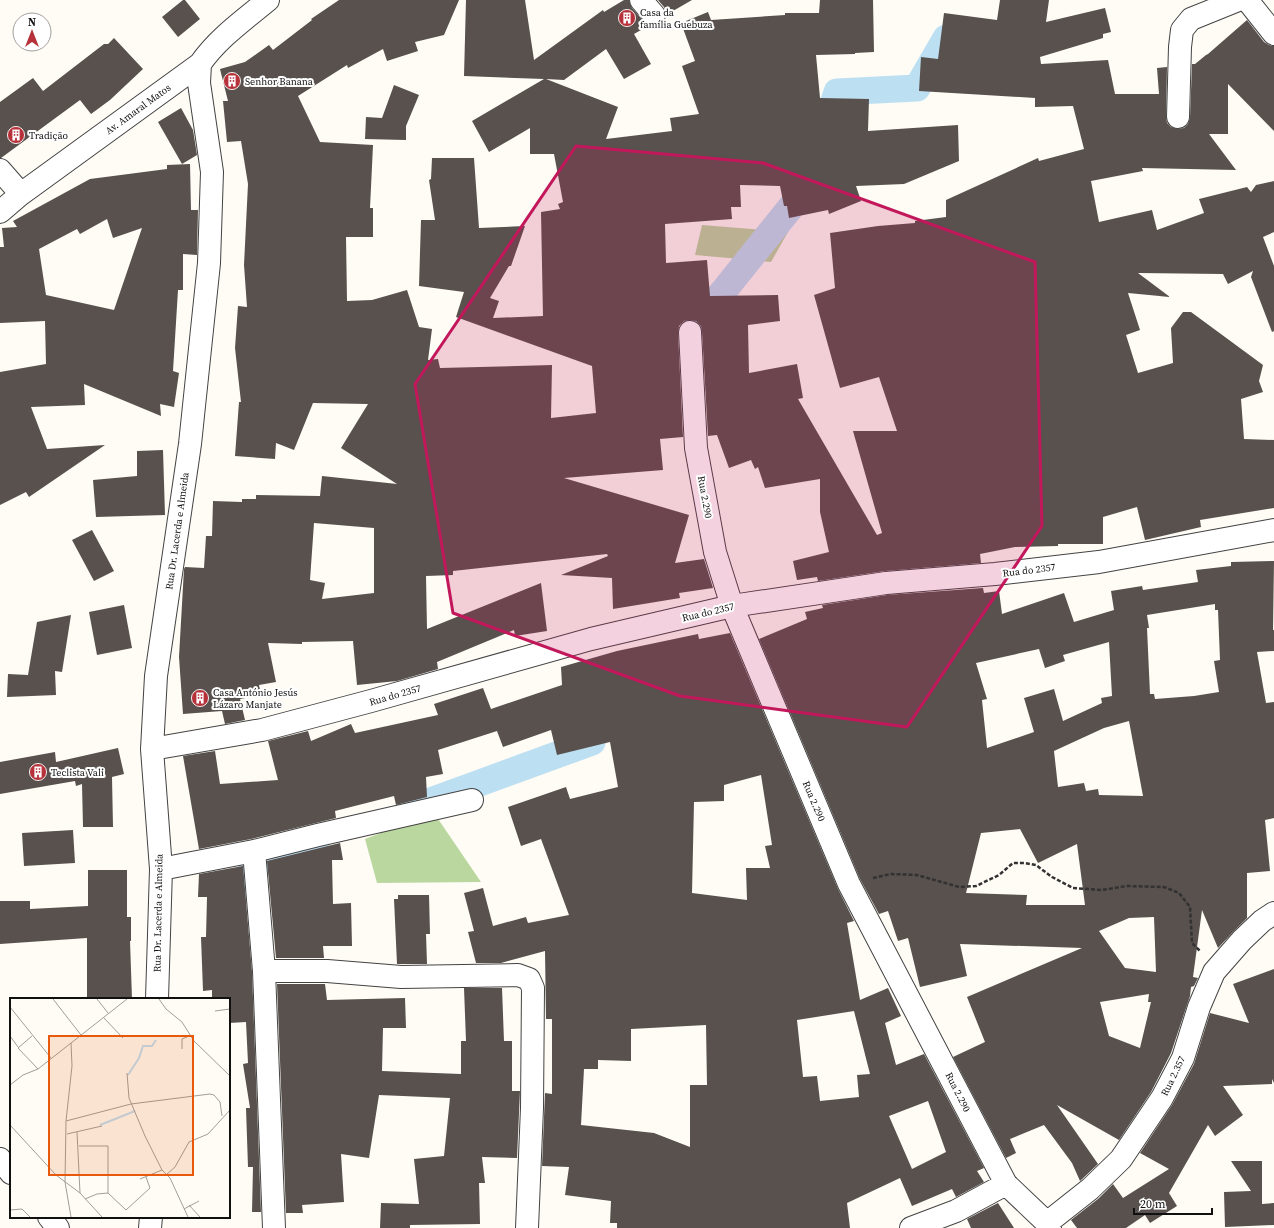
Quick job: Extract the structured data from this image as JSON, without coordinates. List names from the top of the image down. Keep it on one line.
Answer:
{"streets":{"street":["Av. Amaral Matos","Rua 2.290","Rua Dr. Lacerda e Almeida","Rua do 2357","Rua 2.357"]},"crossings":[["Av. Amaral Matos","Rua Dr. Lacerda e Almeida"],["Rua 2.290","Rua do 2357"],["Rua 2.290","Rua 2.357"],["Rua Dr. Lacerda e Almeida","Rua do 2357"]],"places":{"building":["Casa da família Guebuza","Senhor Banana","Tradição","Casa António Jesús Lázaro Manjate","Teclista Vali"]},"scale_bar":"20 m","north":"top"}
